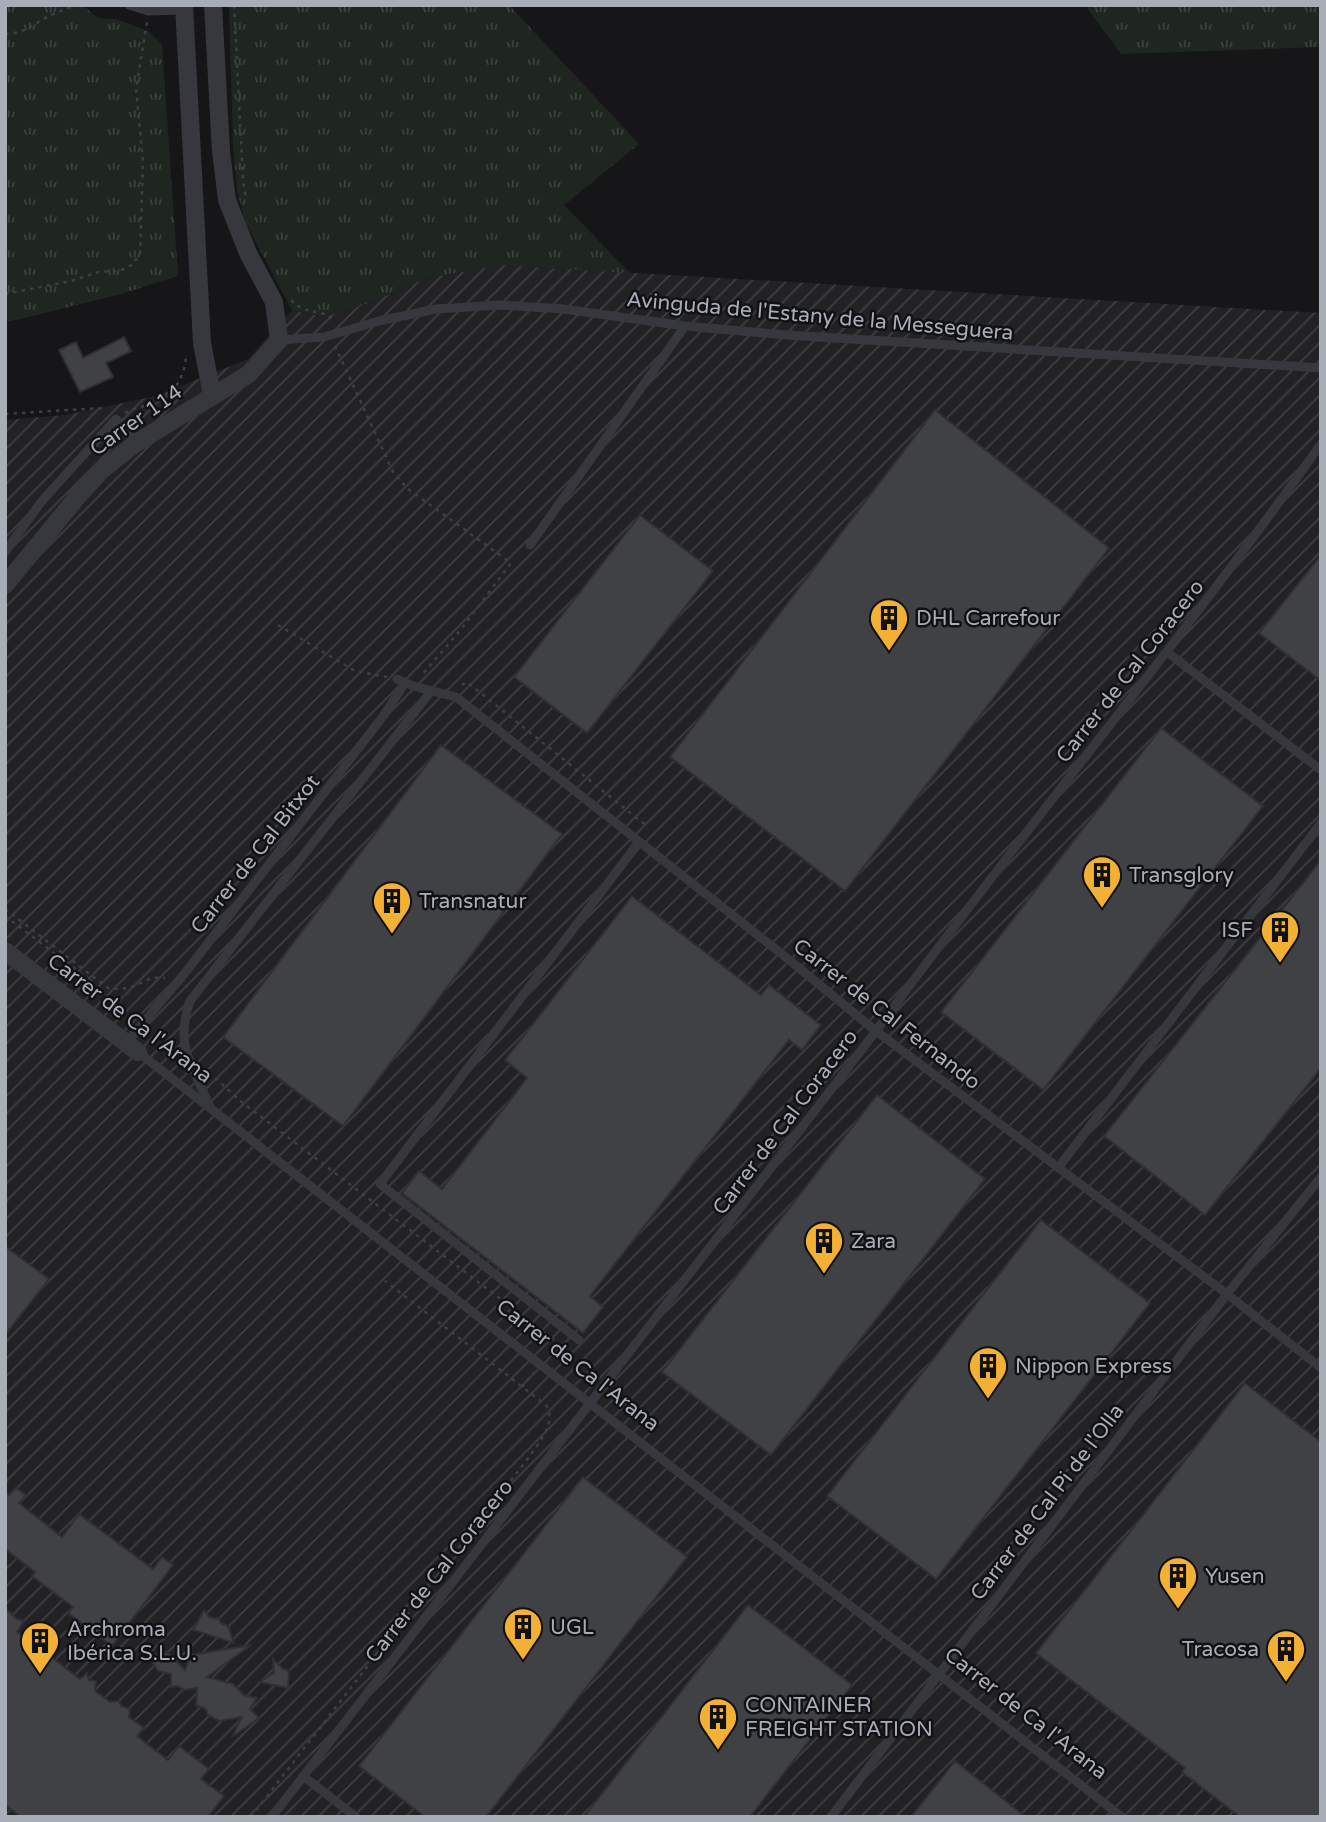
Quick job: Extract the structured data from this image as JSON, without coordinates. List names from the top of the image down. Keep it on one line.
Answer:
{"streets":{"street":["Carrer 114","Carrer de Ca l'Arana"],"lane":["Avinguda de l'Estany de la Messeguera","Carrer de Cal Coracero","Carrer de Cal Bitxot","Carrer de Cal Fernando","Carrer de Cal Pi de l'Olla"]},"crossings":[["Avinguda de l'Estany de la Messeguera","Carrer 114"],["Carrer de Cal Coracero","Carrer de Cal Fernando"],["Carrer de Cal Coracero","Carrer de Ca l'Arana"],["Carrer de Cal Bitxot","Carrer de Cal Fernando"],["Carrer de Cal Bitxot","Carrer de Ca l'Arana"],["Carrer de Cal Fernando","Carrer de Cal Pi de l'Olla"],["Carrer de Ca l'Arana","Carrer de Cal Pi de l'Olla"]],"places":{"building":["DHL Carrefour","Transglory","Transnatur","ISF","Zara","Nippon Express","Yusen","UGL","Archroma Ibérica S.L.U.","Tracosa","CONTAINER FREIGHT STATION"]}}
